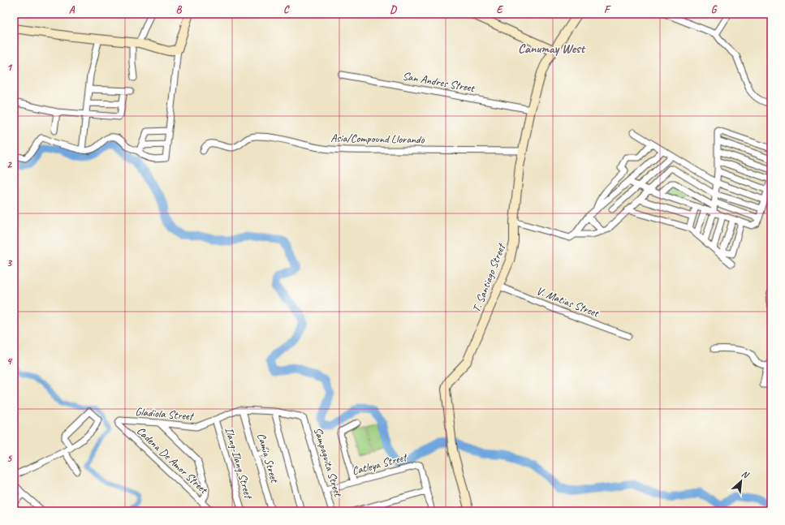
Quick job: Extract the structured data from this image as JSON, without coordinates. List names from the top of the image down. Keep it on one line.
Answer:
{"streets":{"main road":["T. Santiago Street"],"street":["San Andres Street","Asia/Compound Llorando","V. Matias Street","Gladiola Street","Camia Street","Cadena De Amor Street","Sampaguita Street","Ilang-Ilang Street","Catleya Street"]},"crossings":[["San Andres Street","T. Santiago Street"],["Asia/Compound Llorando","T. Santiago Street"],["T. Santiago Street","V. Matias Street"],["Gladiola Street","Camia Street"],["Gladiola Street","Cadena De Amor Street"],["Gladiola Street","Sampaguita Street"],["Gladiola Street","Ilang-Ilang Street"],["Sampaguita Street","Catleya Street"]],"districts":["Canumay West"],"north":"top right","grid":{"columns":["A","B","C","D","E","F","G"],"rows":["1","2","3","4","5"]}}
